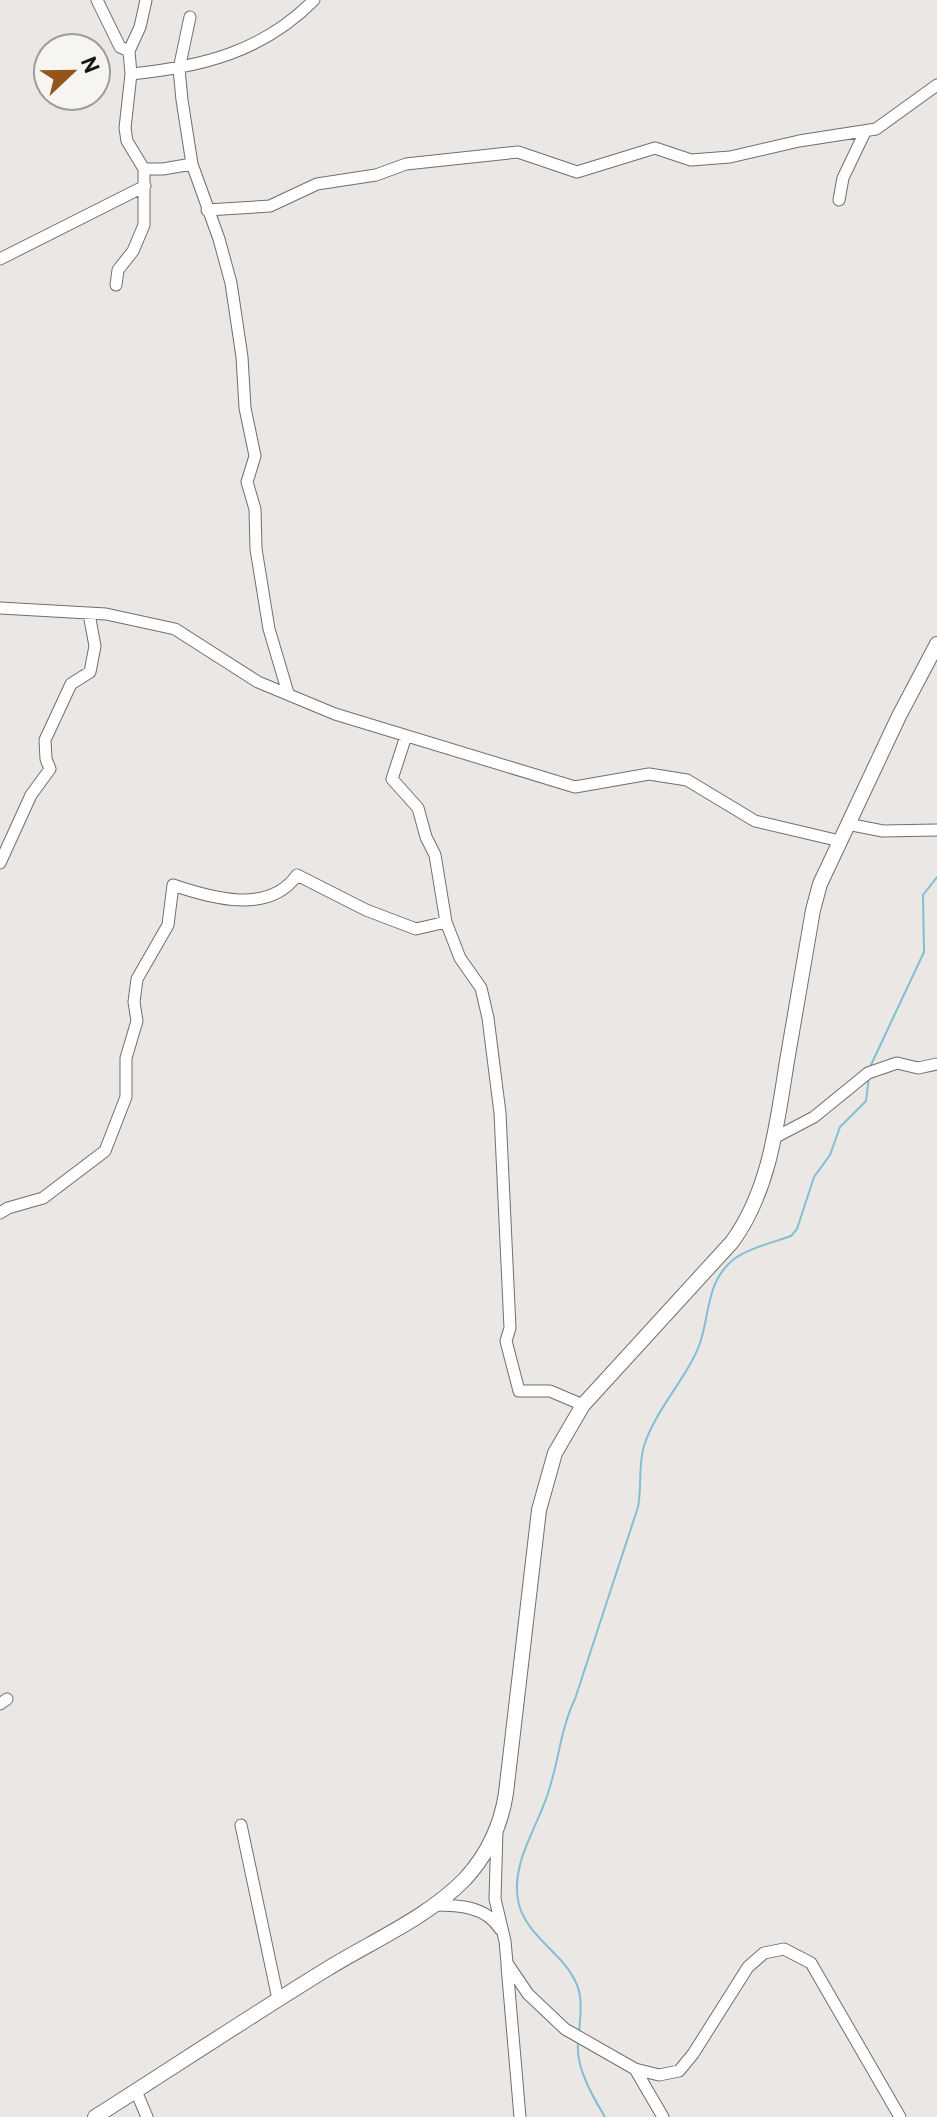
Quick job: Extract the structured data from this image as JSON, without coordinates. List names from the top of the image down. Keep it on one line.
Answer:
{"north":"right"}
